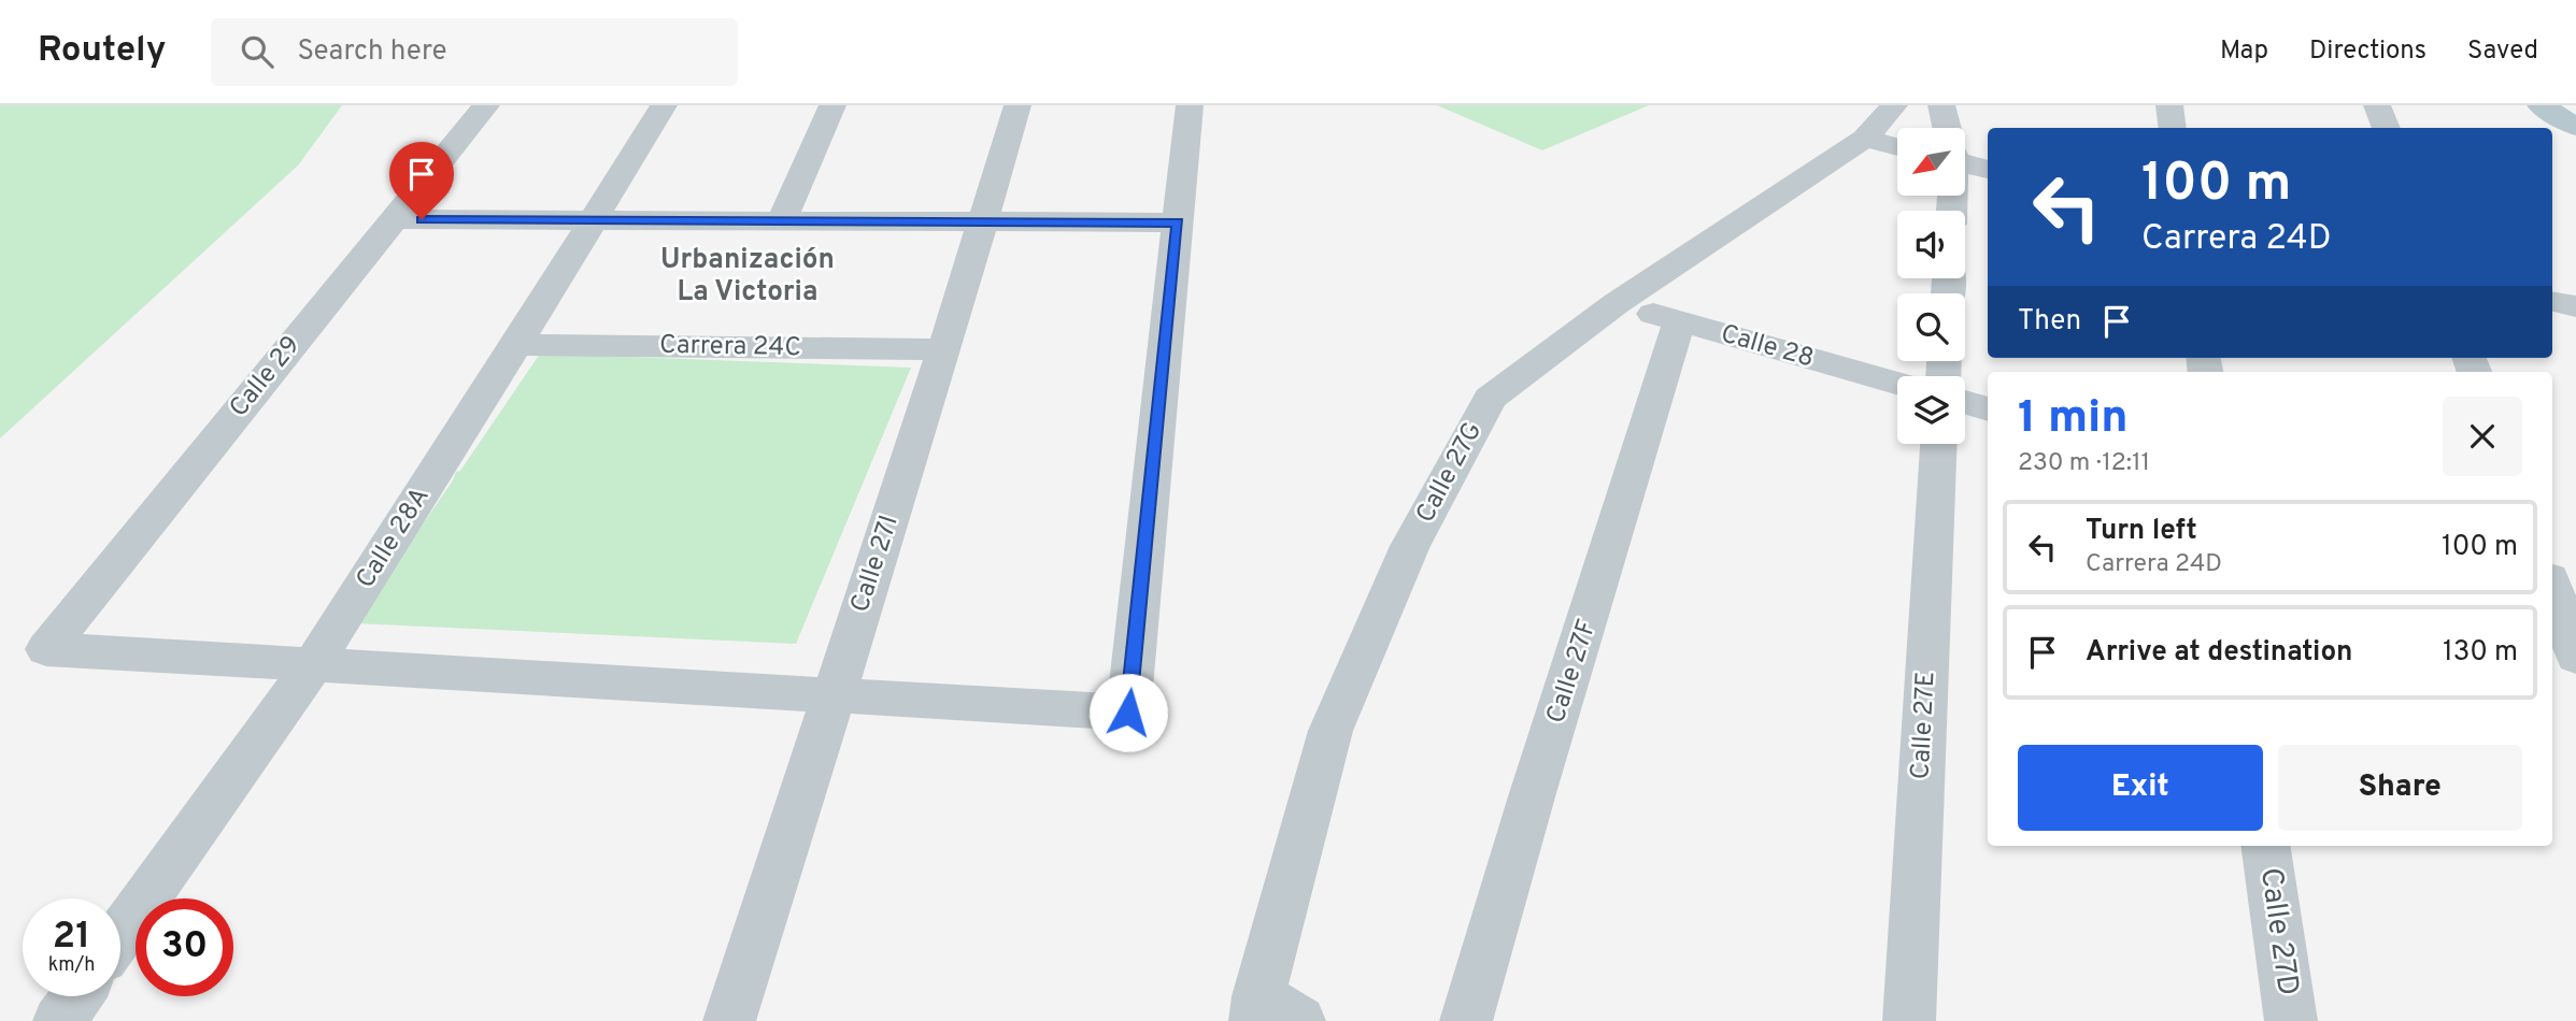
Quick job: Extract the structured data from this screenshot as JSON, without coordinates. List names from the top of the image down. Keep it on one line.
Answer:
{"streets":{"street":["Carrera 24C","Calle 28","Calle 29","Calle 27G","Calle 28A","Calle 27I","Calle 27F","Calle 27E","Calle 27D"]},"crossings":[["Carrera 24C","Calle 28A"],["Carrera 24C","Calle 27I"],["Calle 28","Calle 27G"],["Calle 28","Calle 27F"],["Calle 29","Calle 28A"]],"districts":["Urbanización La Victoria"],"north":"bottom left","page":{"header":"Routely","search":"Search here","nav":["Map","Directions","Saved"],"turn":["100 m","Carrera 24D"],"then":"Then","heading":["1 min","230 m · 12:11"],"list":[{"name":"Turn left","note":"Carrera 24D","value":"100 m"},{"name":"Arrive at destination","value":"130 m"}],"buttons":["Exit","Share"],"speed":"21 km/h","limit":"30"}}
